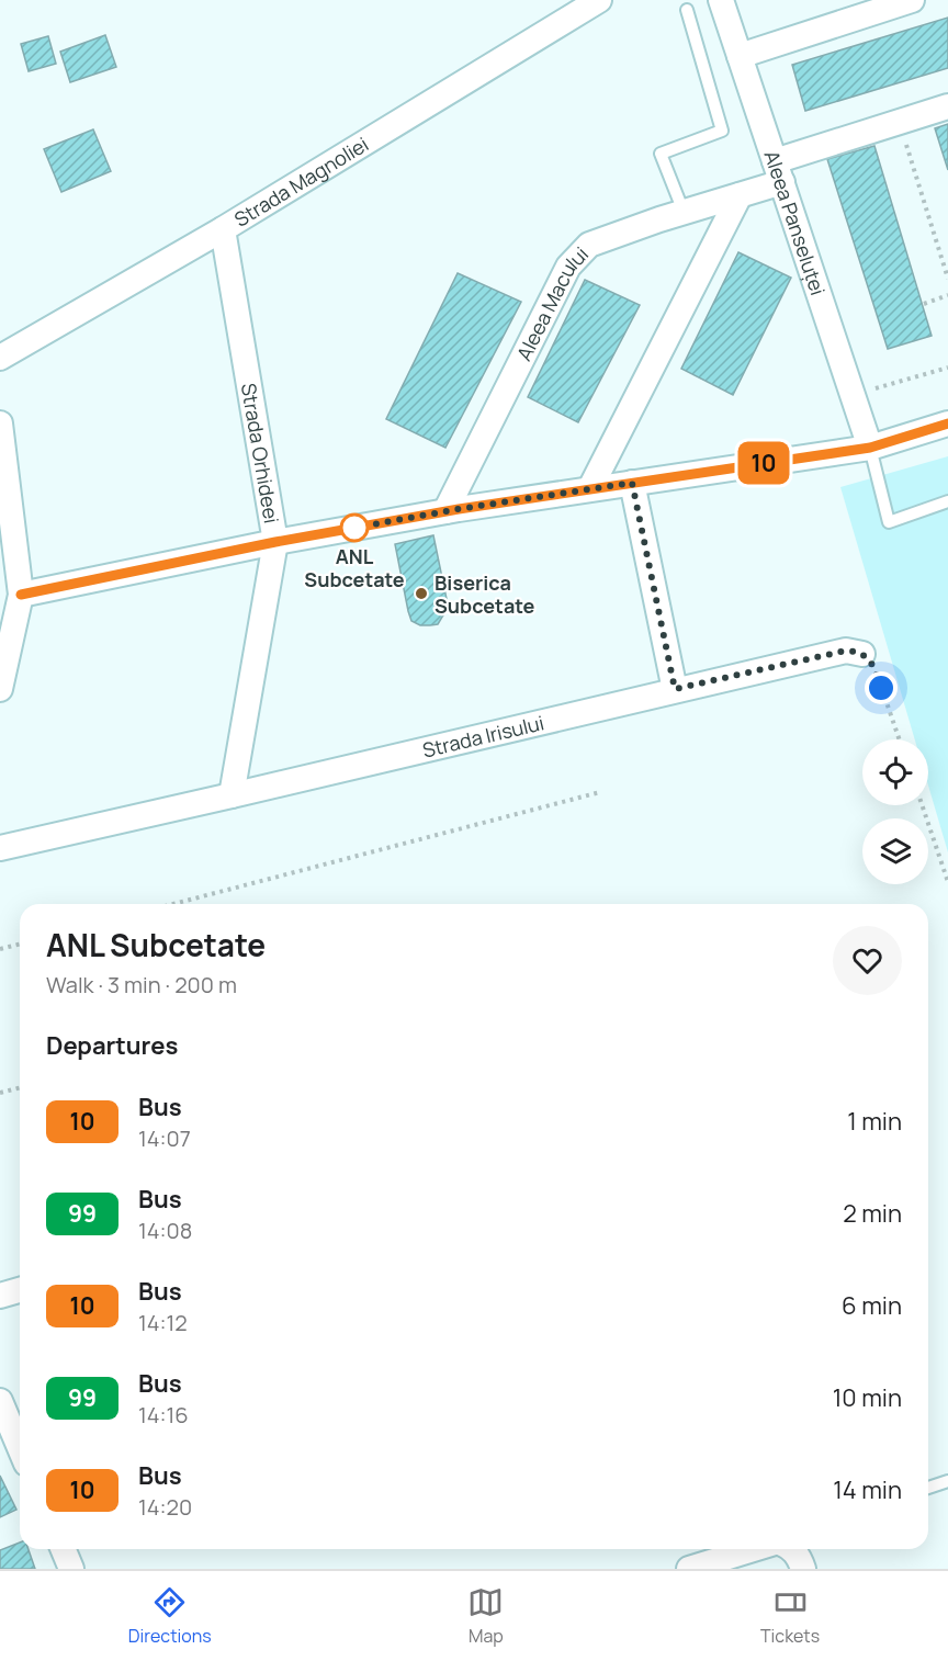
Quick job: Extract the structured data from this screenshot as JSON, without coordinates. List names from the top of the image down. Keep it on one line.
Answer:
{"streets":{"street":["Strada Magnoliei","Aleea Panseluței","Aleea Macului","Strada Orhideei","Strada Irisului"]},"crossings":[["Strada Magnoliei","Strada Orhideei"],["Aleea Panseluței","Aleea Macului"],["Strada Orhideei","Strada Irisului"]],"places":["ANL Subcetate","Biserica Subcetate"],"lines":["bus line 10"],"page":{"on_map":"10","heading":[["ANL Subcetate","Walk · 3 min · 200 m"],"Departures"],"list":[{"mark":"10","name":"Bus","note":"14:07","value":"1 min"},{"mark":"99","name":"Bus","note":"14:08","value":"2 min"},{"mark":"10","name":"Bus","note":"14:12","value":"6 min"},{"mark":"99","name":"Bus","note":"14:16","value":"10 min"},{"mark":"10","name":"Bus","note":"14:20","value":"14 min"}],"tabs":["Directions","Map","Tickets"]}}
